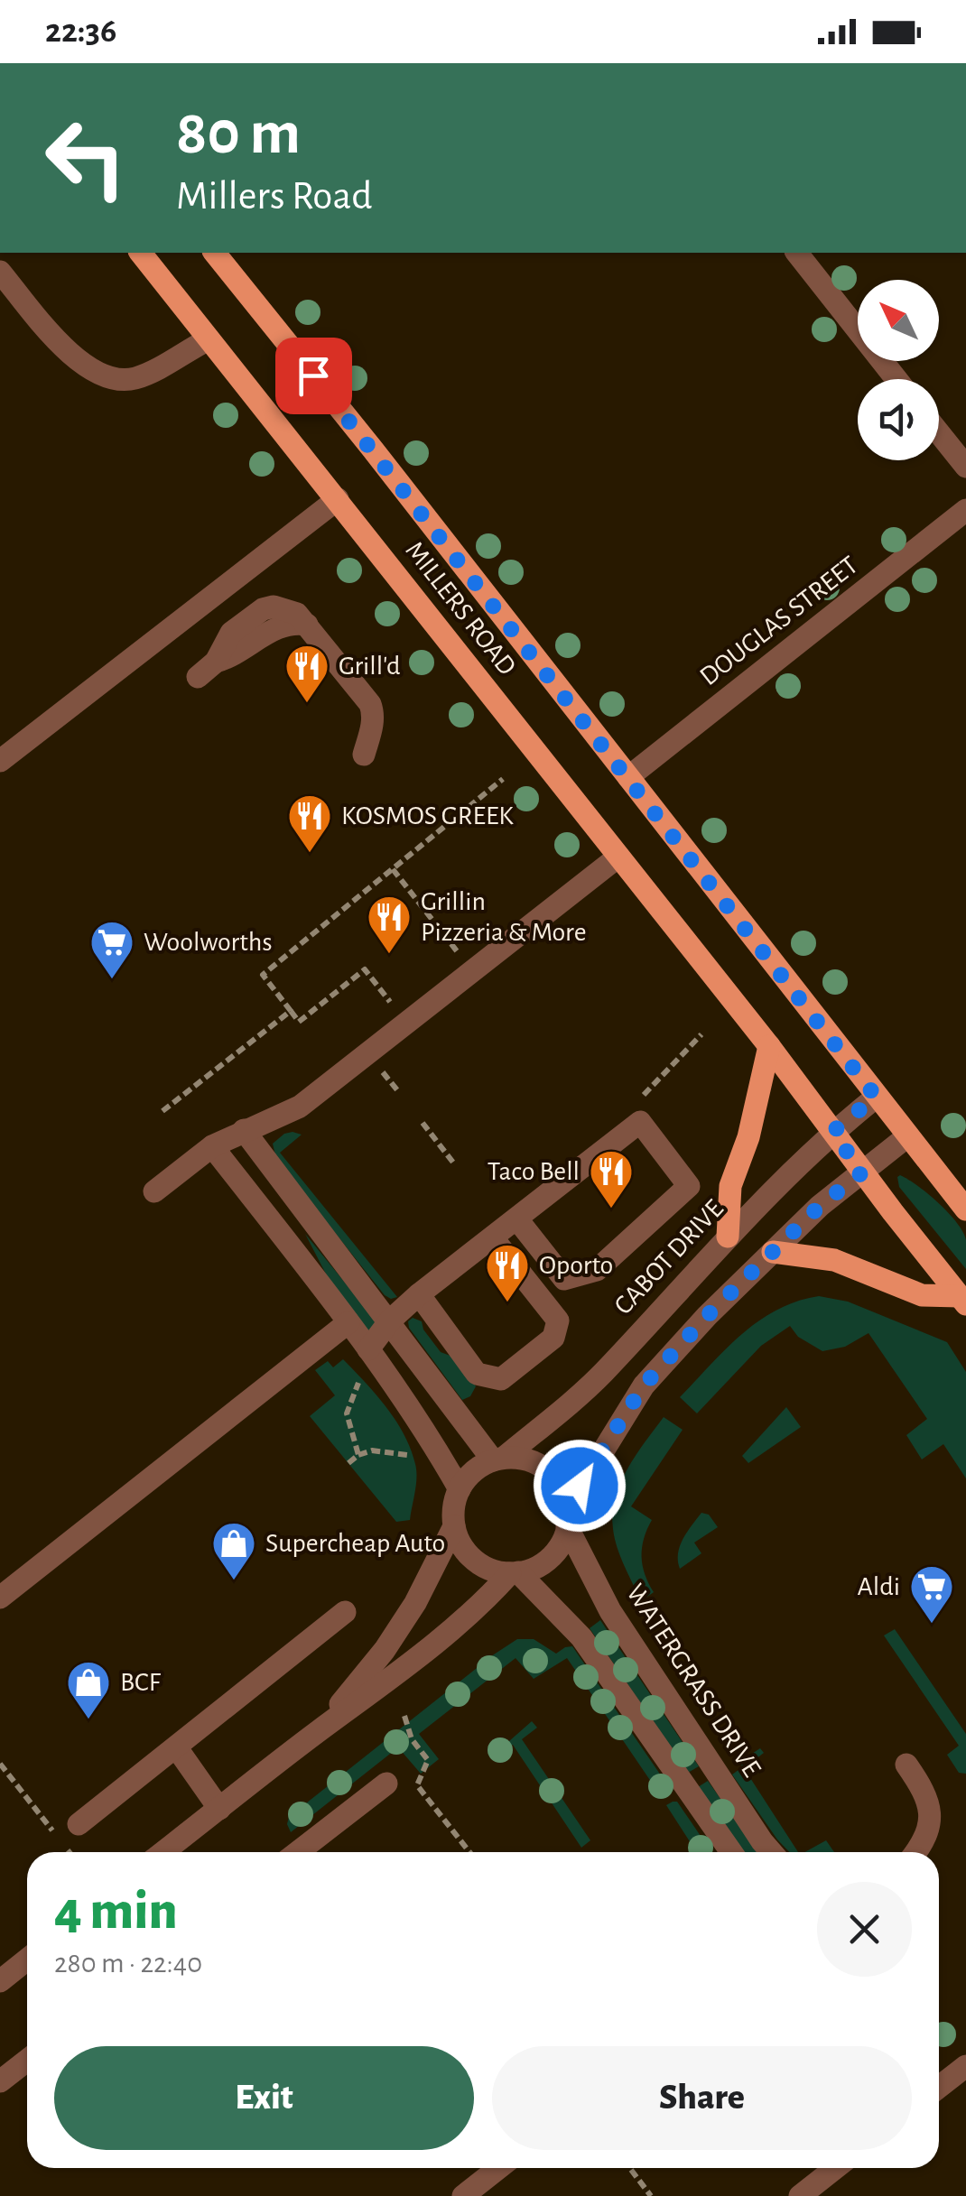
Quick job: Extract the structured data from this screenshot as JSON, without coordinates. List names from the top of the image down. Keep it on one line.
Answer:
{"streets":{"main road":["MILLERS ROAD"],"street":["DOUGLAS STREET","CABOT DRIVE","WATERGRASS DRIVE"]},"crossings":[["MILLERS ROAD","DOUGLAS STREET"],["MILLERS ROAD","CABOT DRIVE"],["CABOT DRIVE","WATERGRASS DRIVE"]],"places":{"restaurant":["Grill'd","KOSMOS GREEK","Grillin Pizzeria & More","Taco Bell","Oporto"],"supermarket":["Woolworths","Aldi"],"shop":["Supercheap Auto","BCF"]},"north":"top left","page":{"status":"22:36","turn":["80 m","Millers Road"],"heading":["4 min","280 m · 22:40"],"buttons":["Exit","Share"]}}
